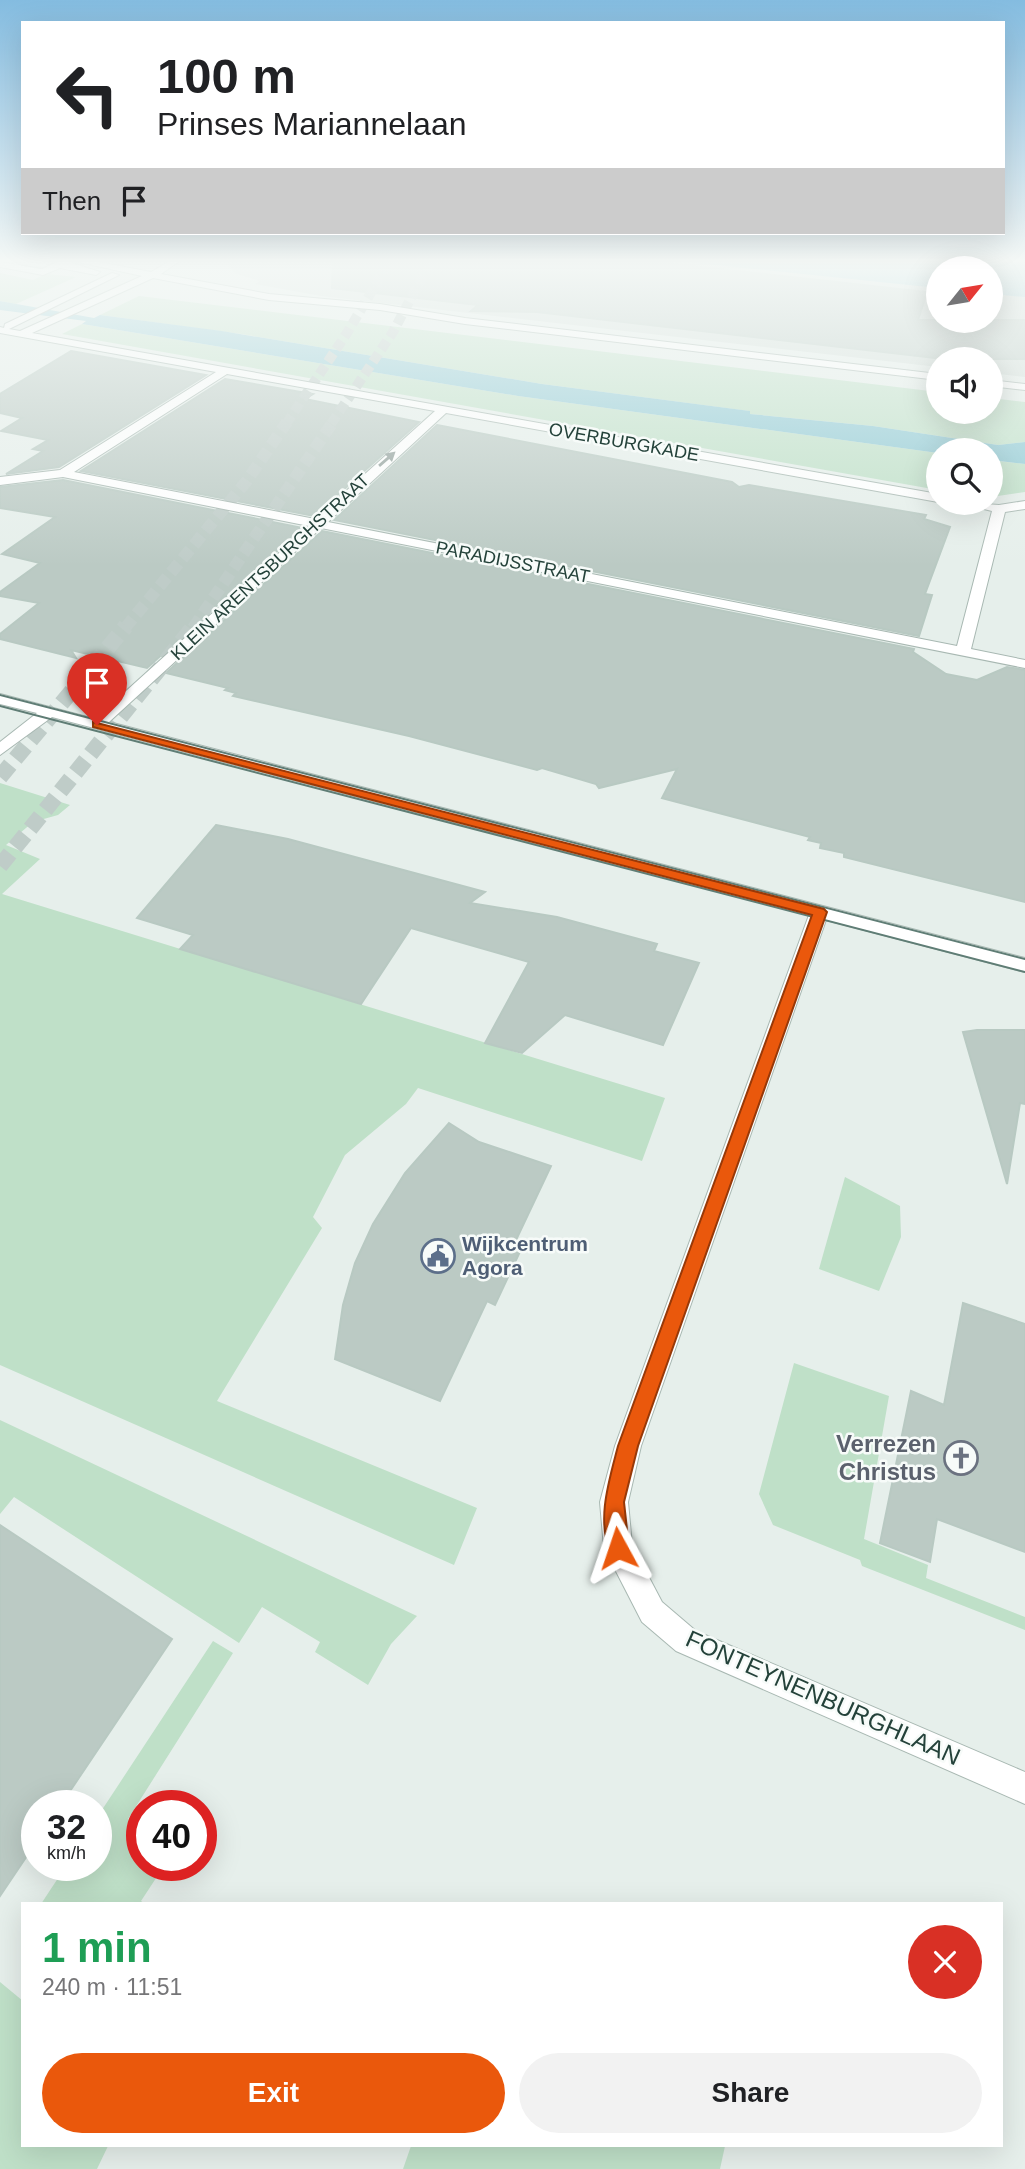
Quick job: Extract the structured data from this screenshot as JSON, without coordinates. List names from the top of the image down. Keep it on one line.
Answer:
{"streets":{"street":["OVERBURGKADE","PARADIJSSTRAAT","KLEIN ARENTSBURGHSTRAAT","FONTEYNENBURGHLAAN"]},"crossings":[["OVERBURGKADE","KLEIN ARENTSBURGHSTRAAT"],["PARADIJSSTRAAT","KLEIN ARENTSBURGHSTRAAT"]],"one_way":["KLEIN ARENTSBURGHSTRAAT"],"places":{"public building":["Wijkcentrum Agora"],"church":["Verrezen Christus"]},"north":"top right","page":{"turn":["100 m","Prinses Mariannelaan"],"then":"Then","speed":"32 km/h","limit":"40","heading":["1 min","240 m · 11:51"],"buttons":["Exit","Share"]}}
